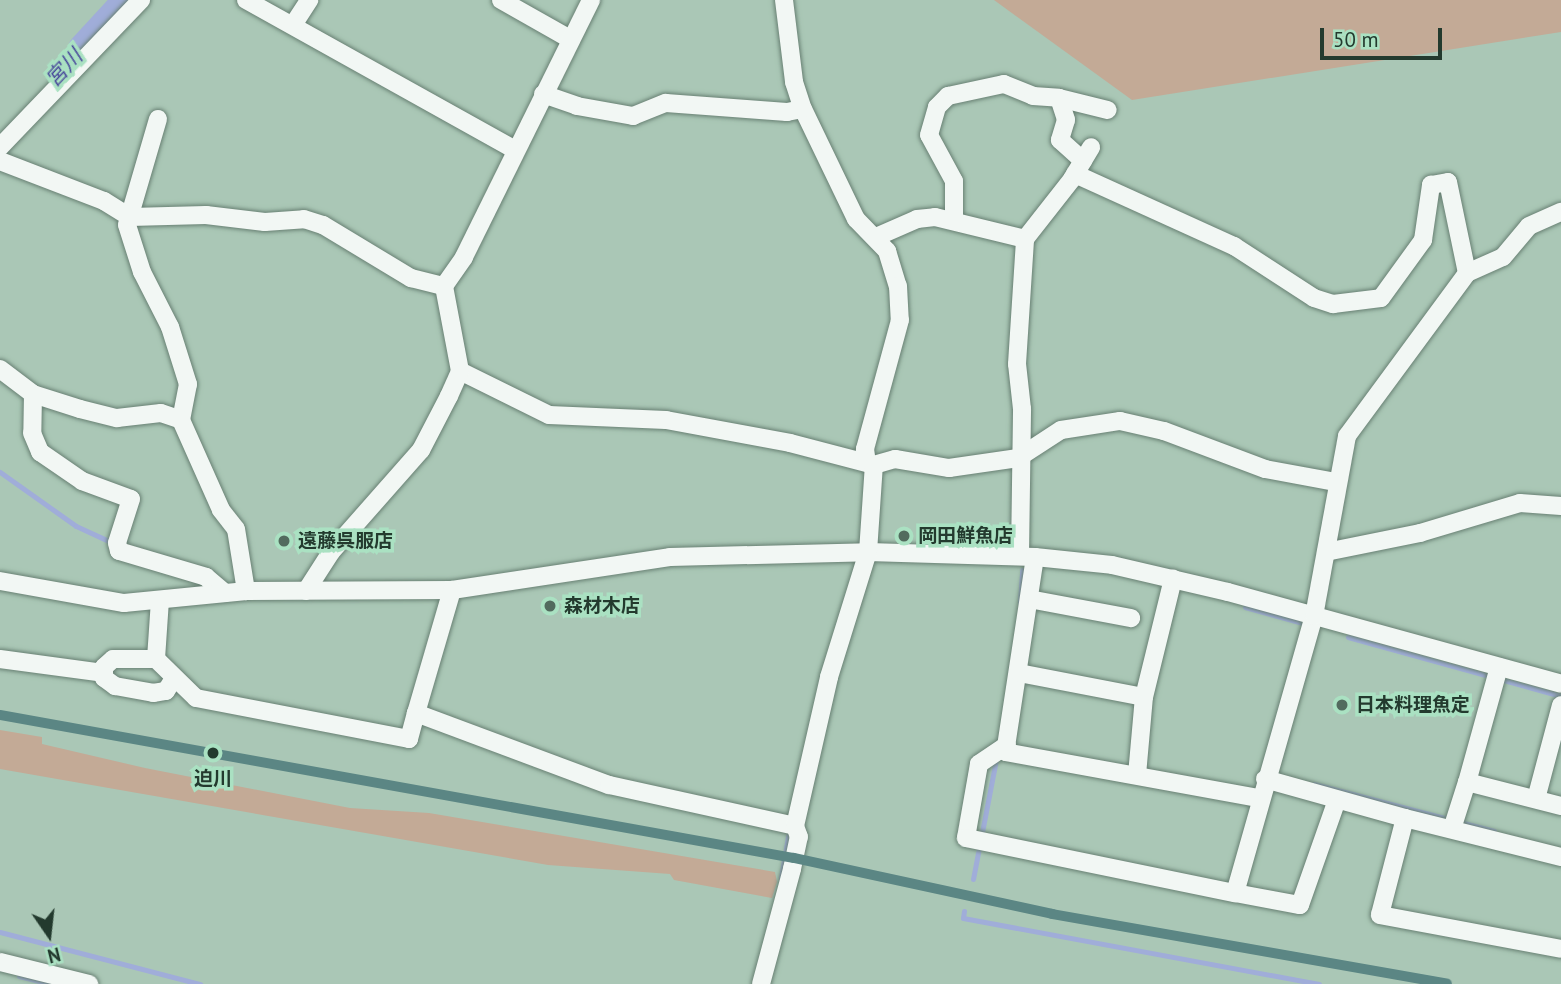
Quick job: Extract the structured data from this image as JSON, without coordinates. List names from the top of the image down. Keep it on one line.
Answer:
{"water":["宮川"],"places":["岡田鮮魚店","遠藤呉服店","森材木店","日本料理魚定","迫川"],"scale_bar":"50 m","north":"bottom"}
